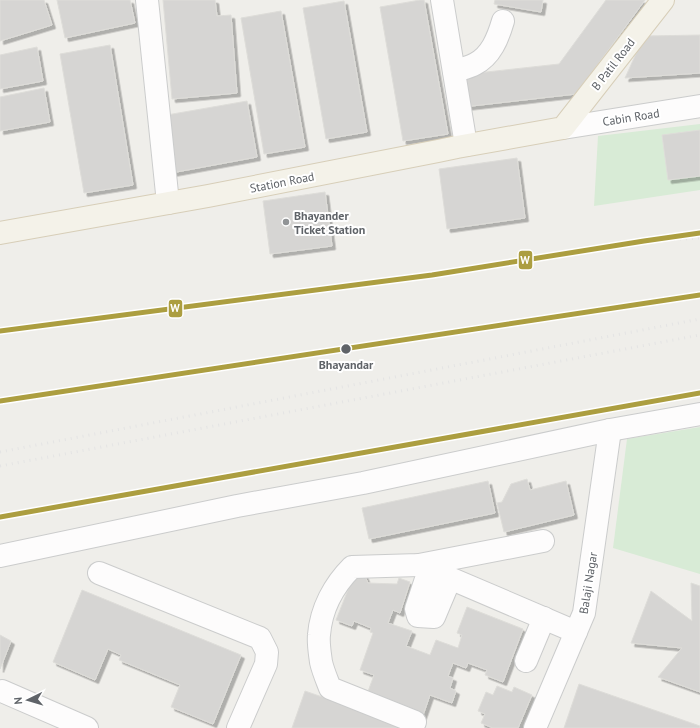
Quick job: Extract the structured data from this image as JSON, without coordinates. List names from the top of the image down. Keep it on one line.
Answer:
{"streets":{"main road":["B Patil Road","Station Road"],"street":["Cabin Road","Balaji Nagar"]},"crossings":[["B Patil Road","Cabin Road"],["B Patil Road","Station Road"],["Cabin Road","Station Road"]],"places":["Bhayander Ticket Station","Bhayandar"],"lines":["transit line W"],"north":"left"}
